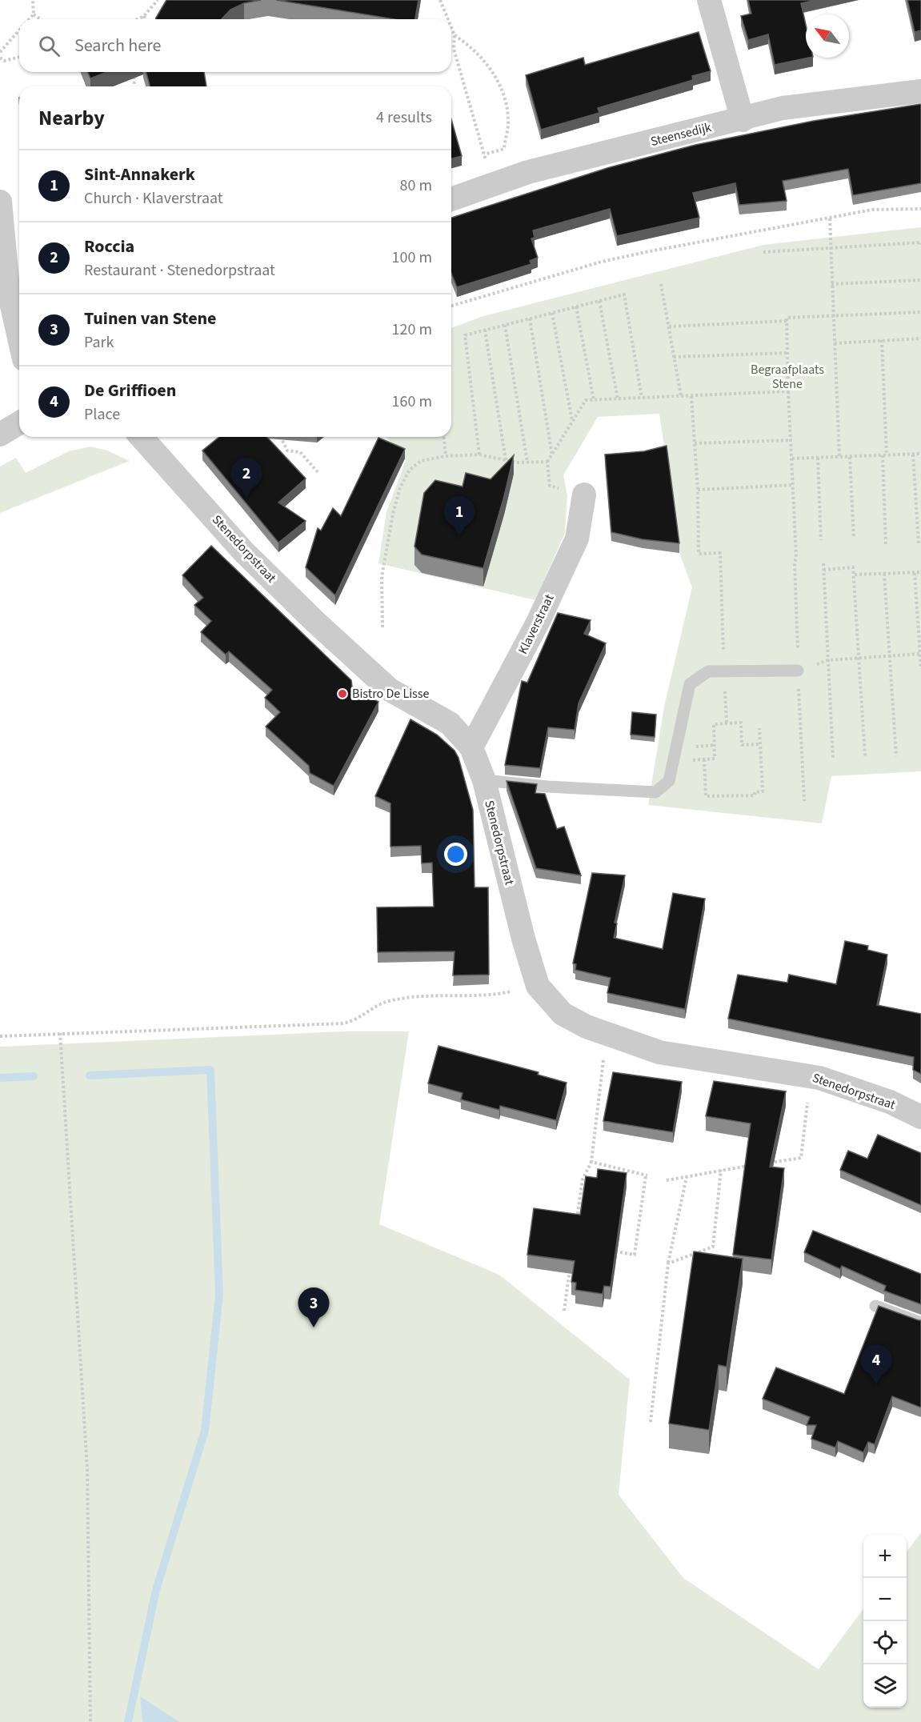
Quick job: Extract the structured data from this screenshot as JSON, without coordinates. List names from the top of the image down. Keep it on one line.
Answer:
{"streets":{"street":["Steensedijk","Stenedorpstraat","Klaverstraat"]},"crossings":[["Stenedorpstraat","Klaverstraat"]],"parks":["Begraafplaats Stene"],"places":["Bistro De Lisse"],"north":"top left","page":{"search":"Search here","heading":["Nearby","4 results"],"list":[{"mark":"1","name":"Sint-Annakerk","note":"Church · Klaverstraat","value":"80 m"},{"mark":"2","name":"Roccia","note":"Restaurant · Stenedorpstraat","value":"100 m"},{"mark":"3","name":"Tuinen van Stene","note":"Park","value":"120 m"},{"mark":"4","name":"De Griffioen","note":"Place","value":"160 m"}],"pins":["2","1","3","4"],"map_buttons":["+","−"]}}
